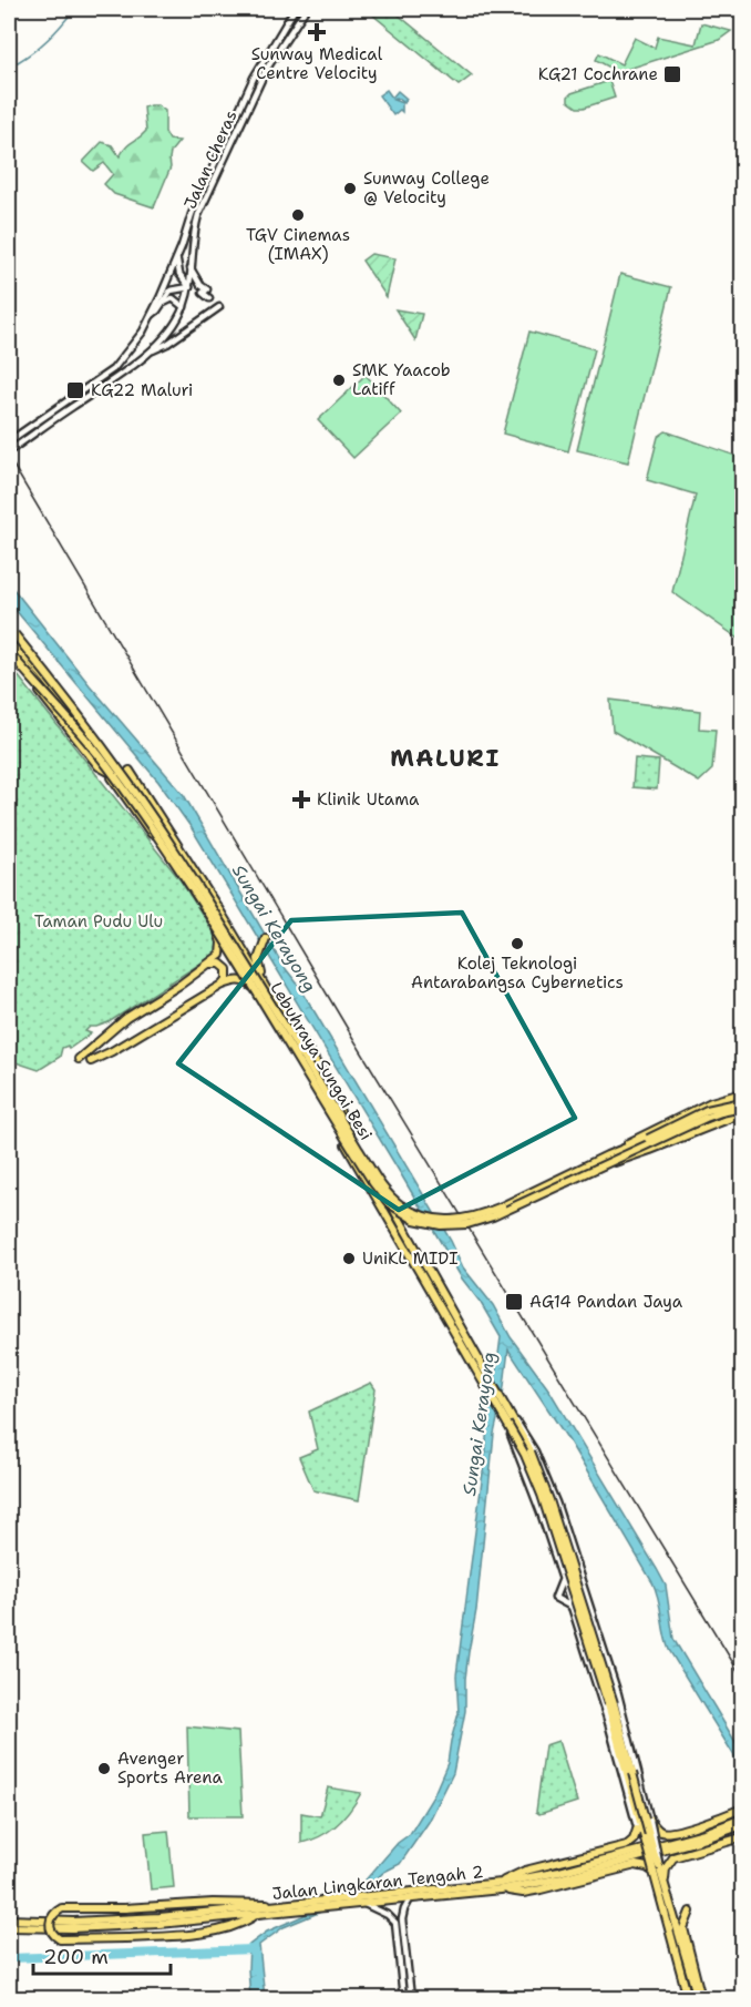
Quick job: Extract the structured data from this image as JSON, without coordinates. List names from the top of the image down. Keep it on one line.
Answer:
{"streets":{"highway":["Lebuhraya Sungai Besi","Jalan Lingkaran Tengah 2"],"main road":["Jalan Cheras"]},"districts":["MALURI"],"water":["Sungai Kerayong"],"parks":["Taman Pudu Ulu"],"places":{"health":["Sunway Medical Centre Velocity","Klinik Utama"],"transit":["KG21 Cochrane","KG22 Maluri","AG14 Pandan Jaya"],"other":["Sunway College @ Velocity","TGV Cinemas (IMAX)","SMK Yaacob Latiff","Kolej Teknologi Antarabangsa Cybernetics","UniKL MIDI","Avenger Sports Arena"]},"scale_bar":"200 m"}
